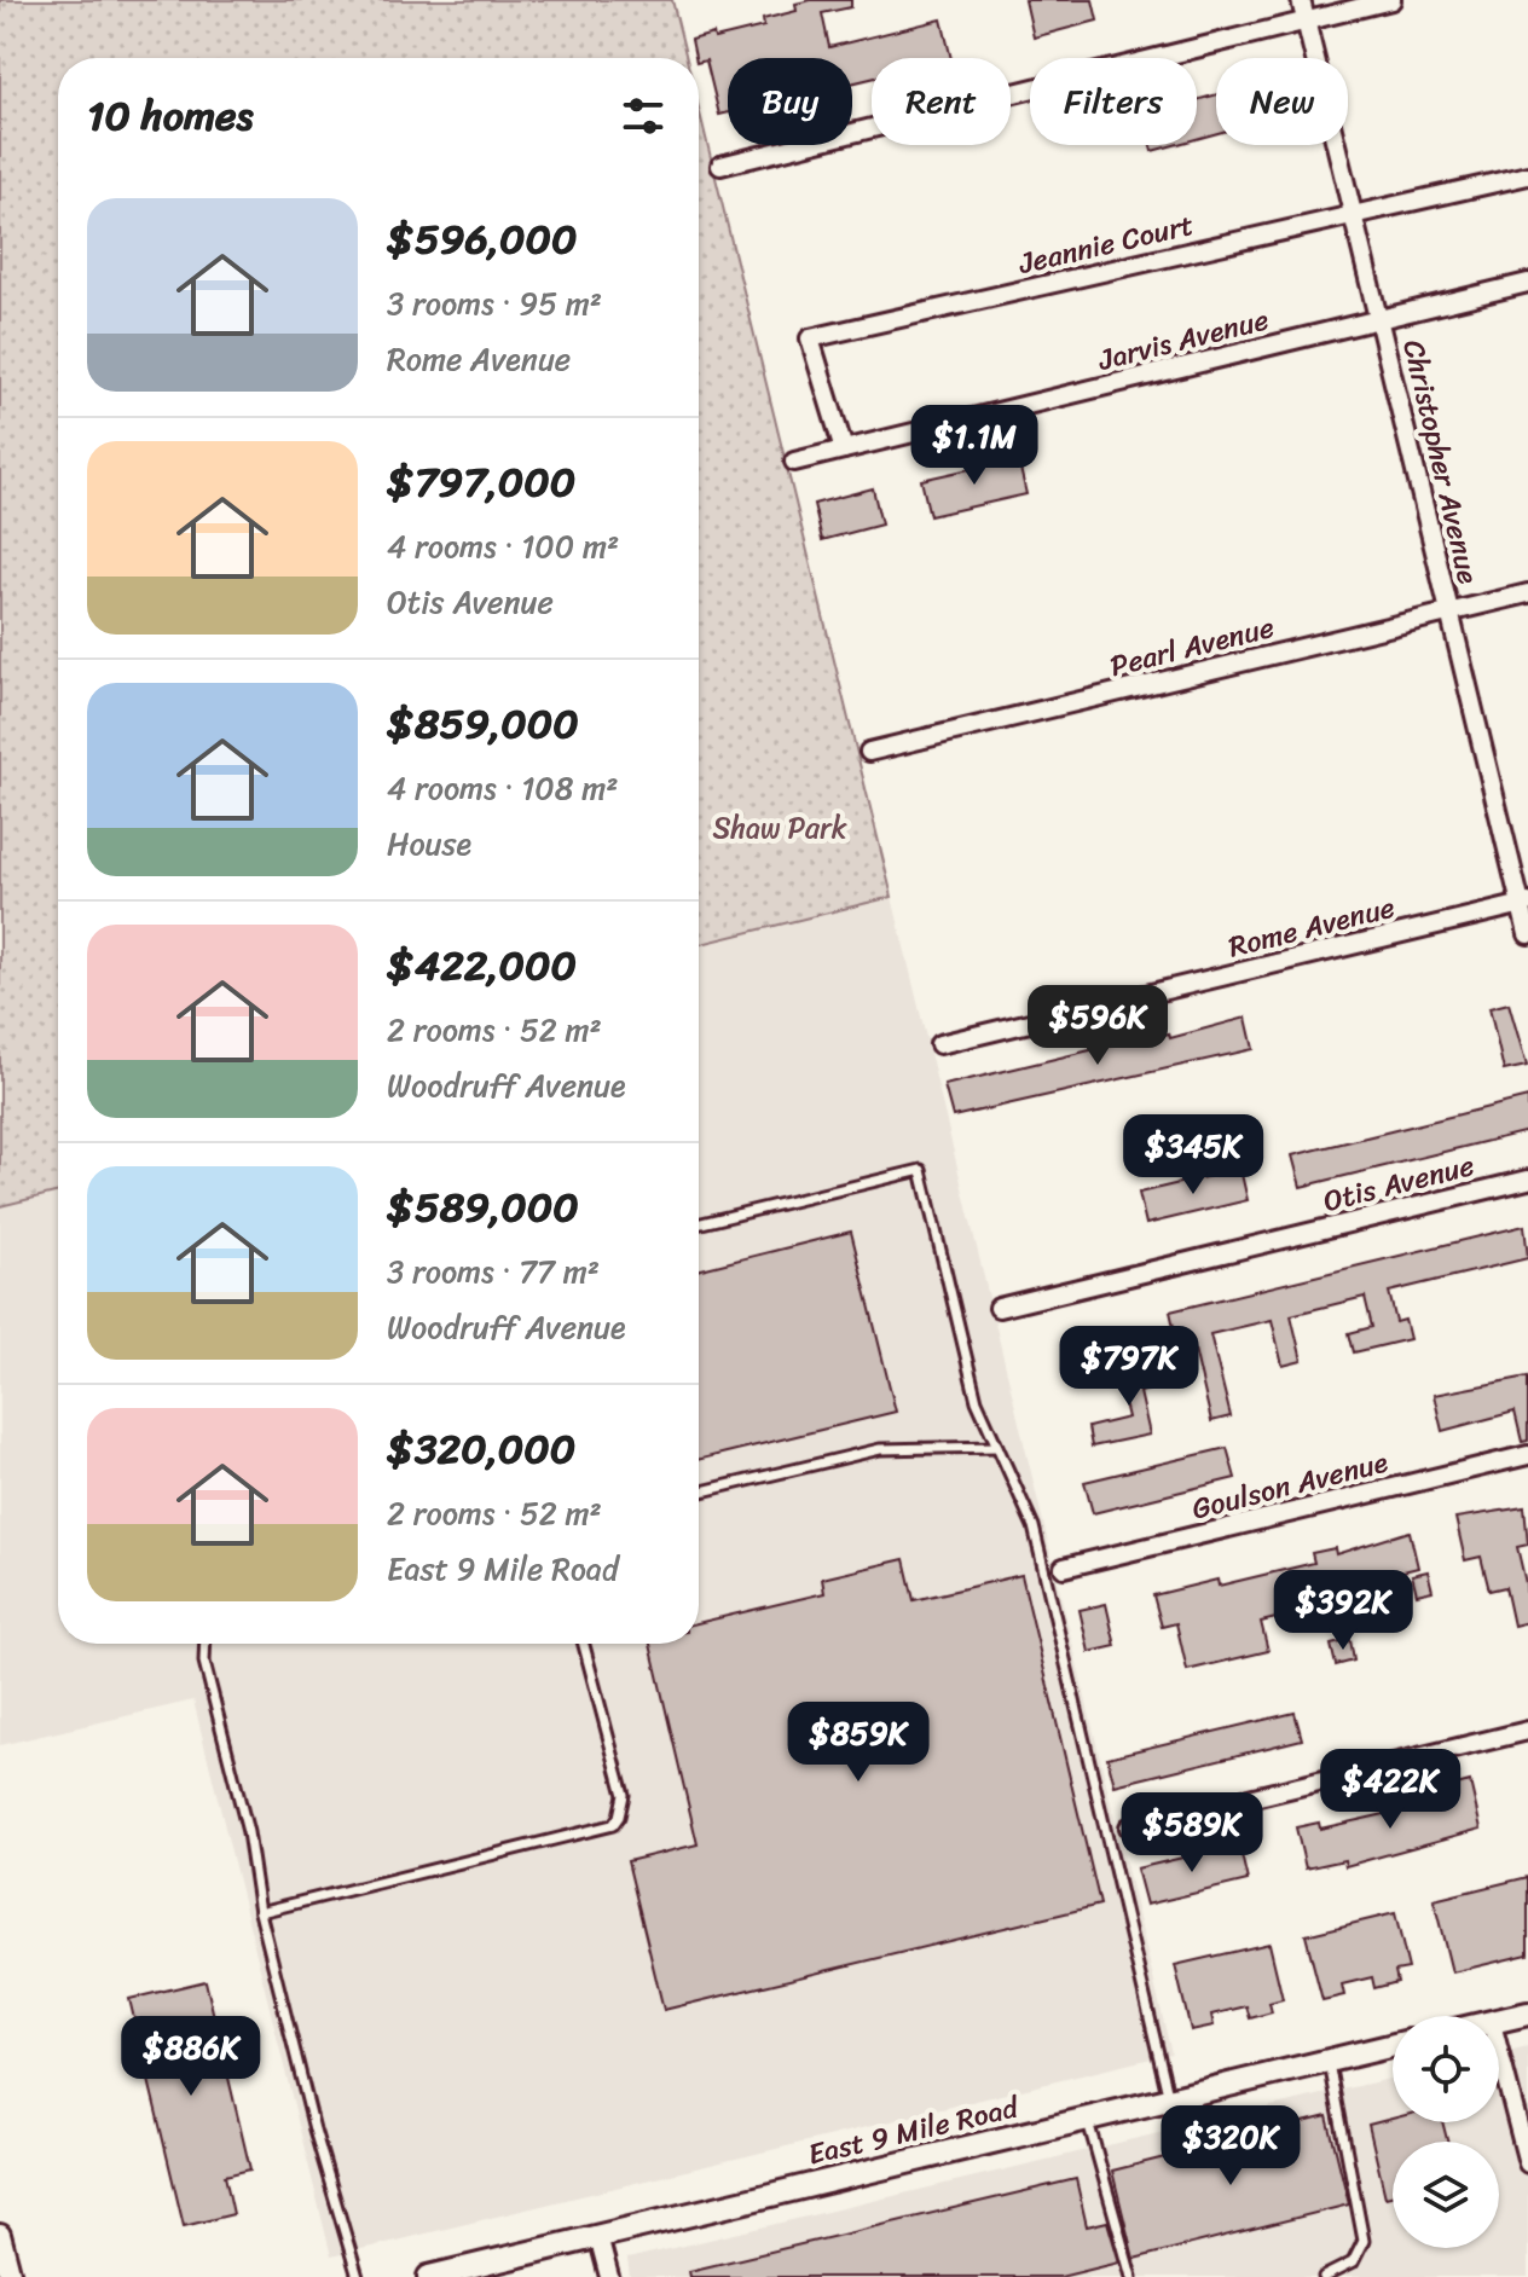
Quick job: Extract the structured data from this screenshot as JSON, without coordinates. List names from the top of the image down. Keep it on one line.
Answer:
{"streets":{"main road":["East 9 Mile Road"],"street":["Jeannie Court","Jarvis Avenue","Christopher Avenue","Pearl Avenue","Rome Avenue","Otis Avenue","Goulson Avenue"]},"crossings":[["Jeannie Court","Jarvis Avenue"],["Jeannie Court","Christopher Avenue"],["Jarvis Avenue","Christopher Avenue"],["Christopher Avenue","Pearl Avenue"],["Christopher Avenue","Rome Avenue"]],"parks":["Shaw Park"],"page":{"chip":["Buy","Rent","Filters","New"],"heading":"10 homes","list":[{"name":"$596,000","note":"3 rooms · 95 m² · Rome Avenue"},{"name":"$797,000","note":"4 rooms · 100 m² · Otis Avenue"},{"name":"$859,000","note":"4 rooms · 108 m² · House"},{"name":"$422,000","note":"2 rooms · 52 m² · Woodruff Avenue"},{"name":"$589,000","note":"3 rooms · 77 m² · Woodruff Avenue"},{"name":"$320,000","note":"2 rooms · 52 m² · East 9 Mile Road"}],"price":["$1.1M","$596K","$345K","$797K","$392K","$859K","$422K","$589K","$886K","$320K"]}}
